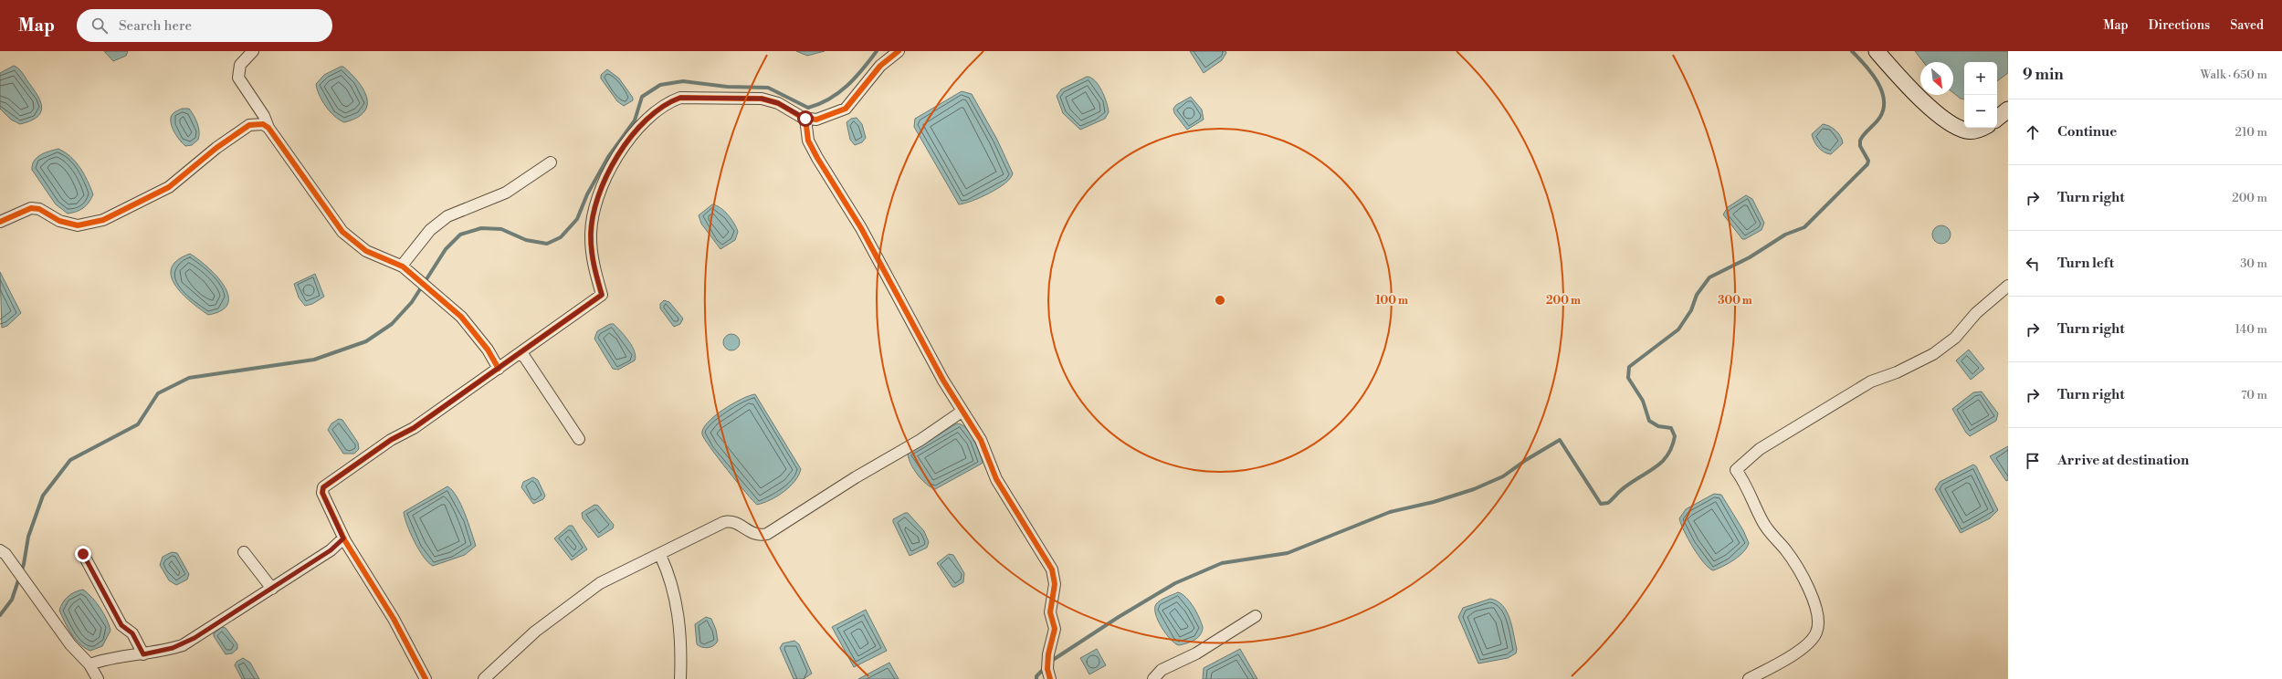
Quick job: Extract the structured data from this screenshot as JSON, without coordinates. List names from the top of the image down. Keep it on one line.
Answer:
{"north":"bottom right","page":{"header":"Map","search":"Search here","nav":["Map","Directions","Saved"],"heading":["9 min","Walk · 650 m"],"map_buttons":["+","−"],"list":[["Continue","210 m"],["Turn right","200 m"],["Turn left","30 m"],["Turn right","140 m"],["Turn right","70 m"],"Arrive at destination"]},"rings":["100 m","200 m","300 m"]}
